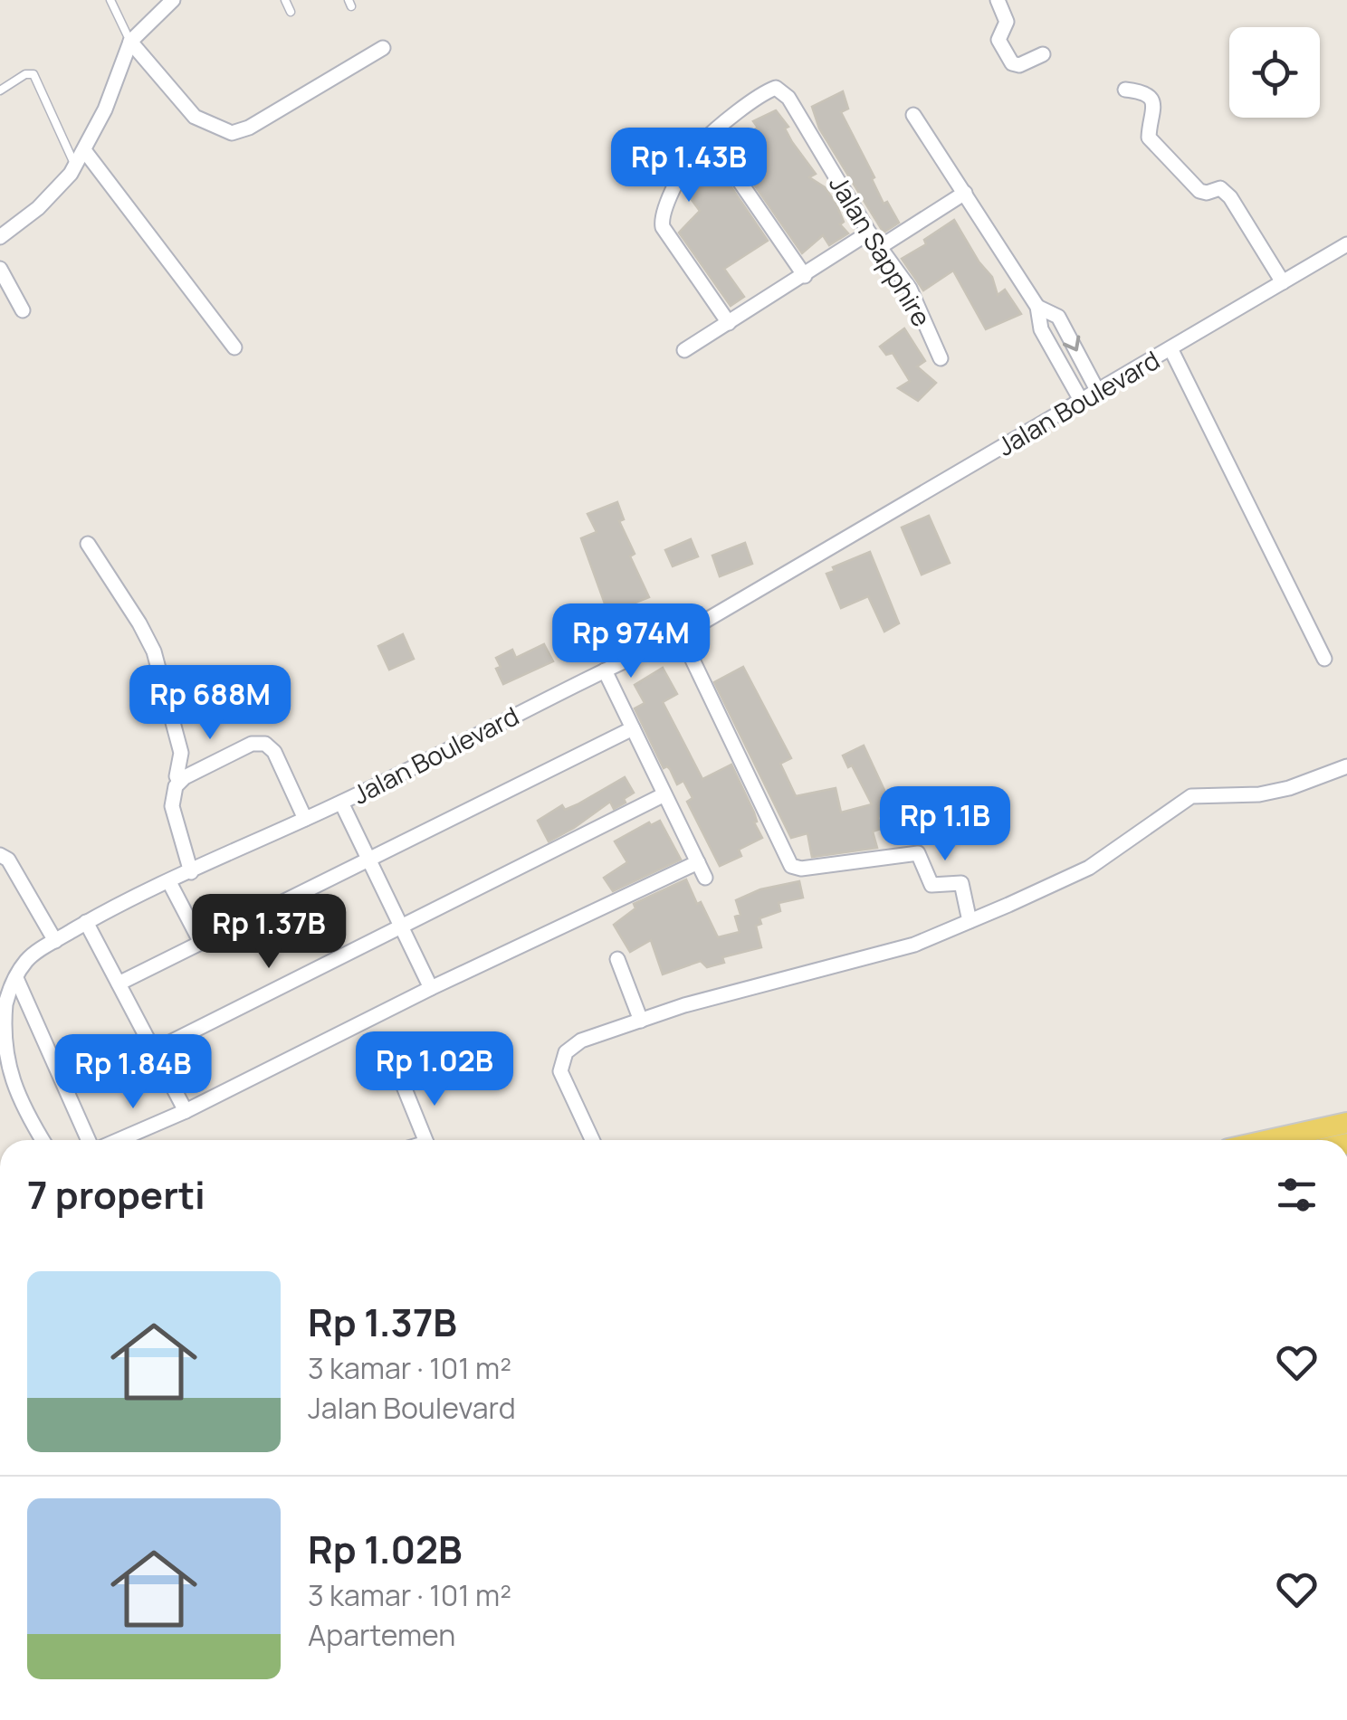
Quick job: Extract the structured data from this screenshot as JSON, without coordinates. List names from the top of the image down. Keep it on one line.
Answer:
{"streets":{"street":["Jalan Sapphire","Jalan Boulevard"]},"page":{"price":["Rp 1.43B","Rp 974M","Rp 688M","Rp 1.1B","Rp 1.37B","Rp 1.02B","Rp 1.84B"],"heading":"7 properti","list":[{"name":"Rp 1.37B","note":"3 kamar · 101 m² · Jalan Boulevard"},{"name":"Rp 1.02B","note":"3 kamar · 101 m² · Apartemen"}]}}
